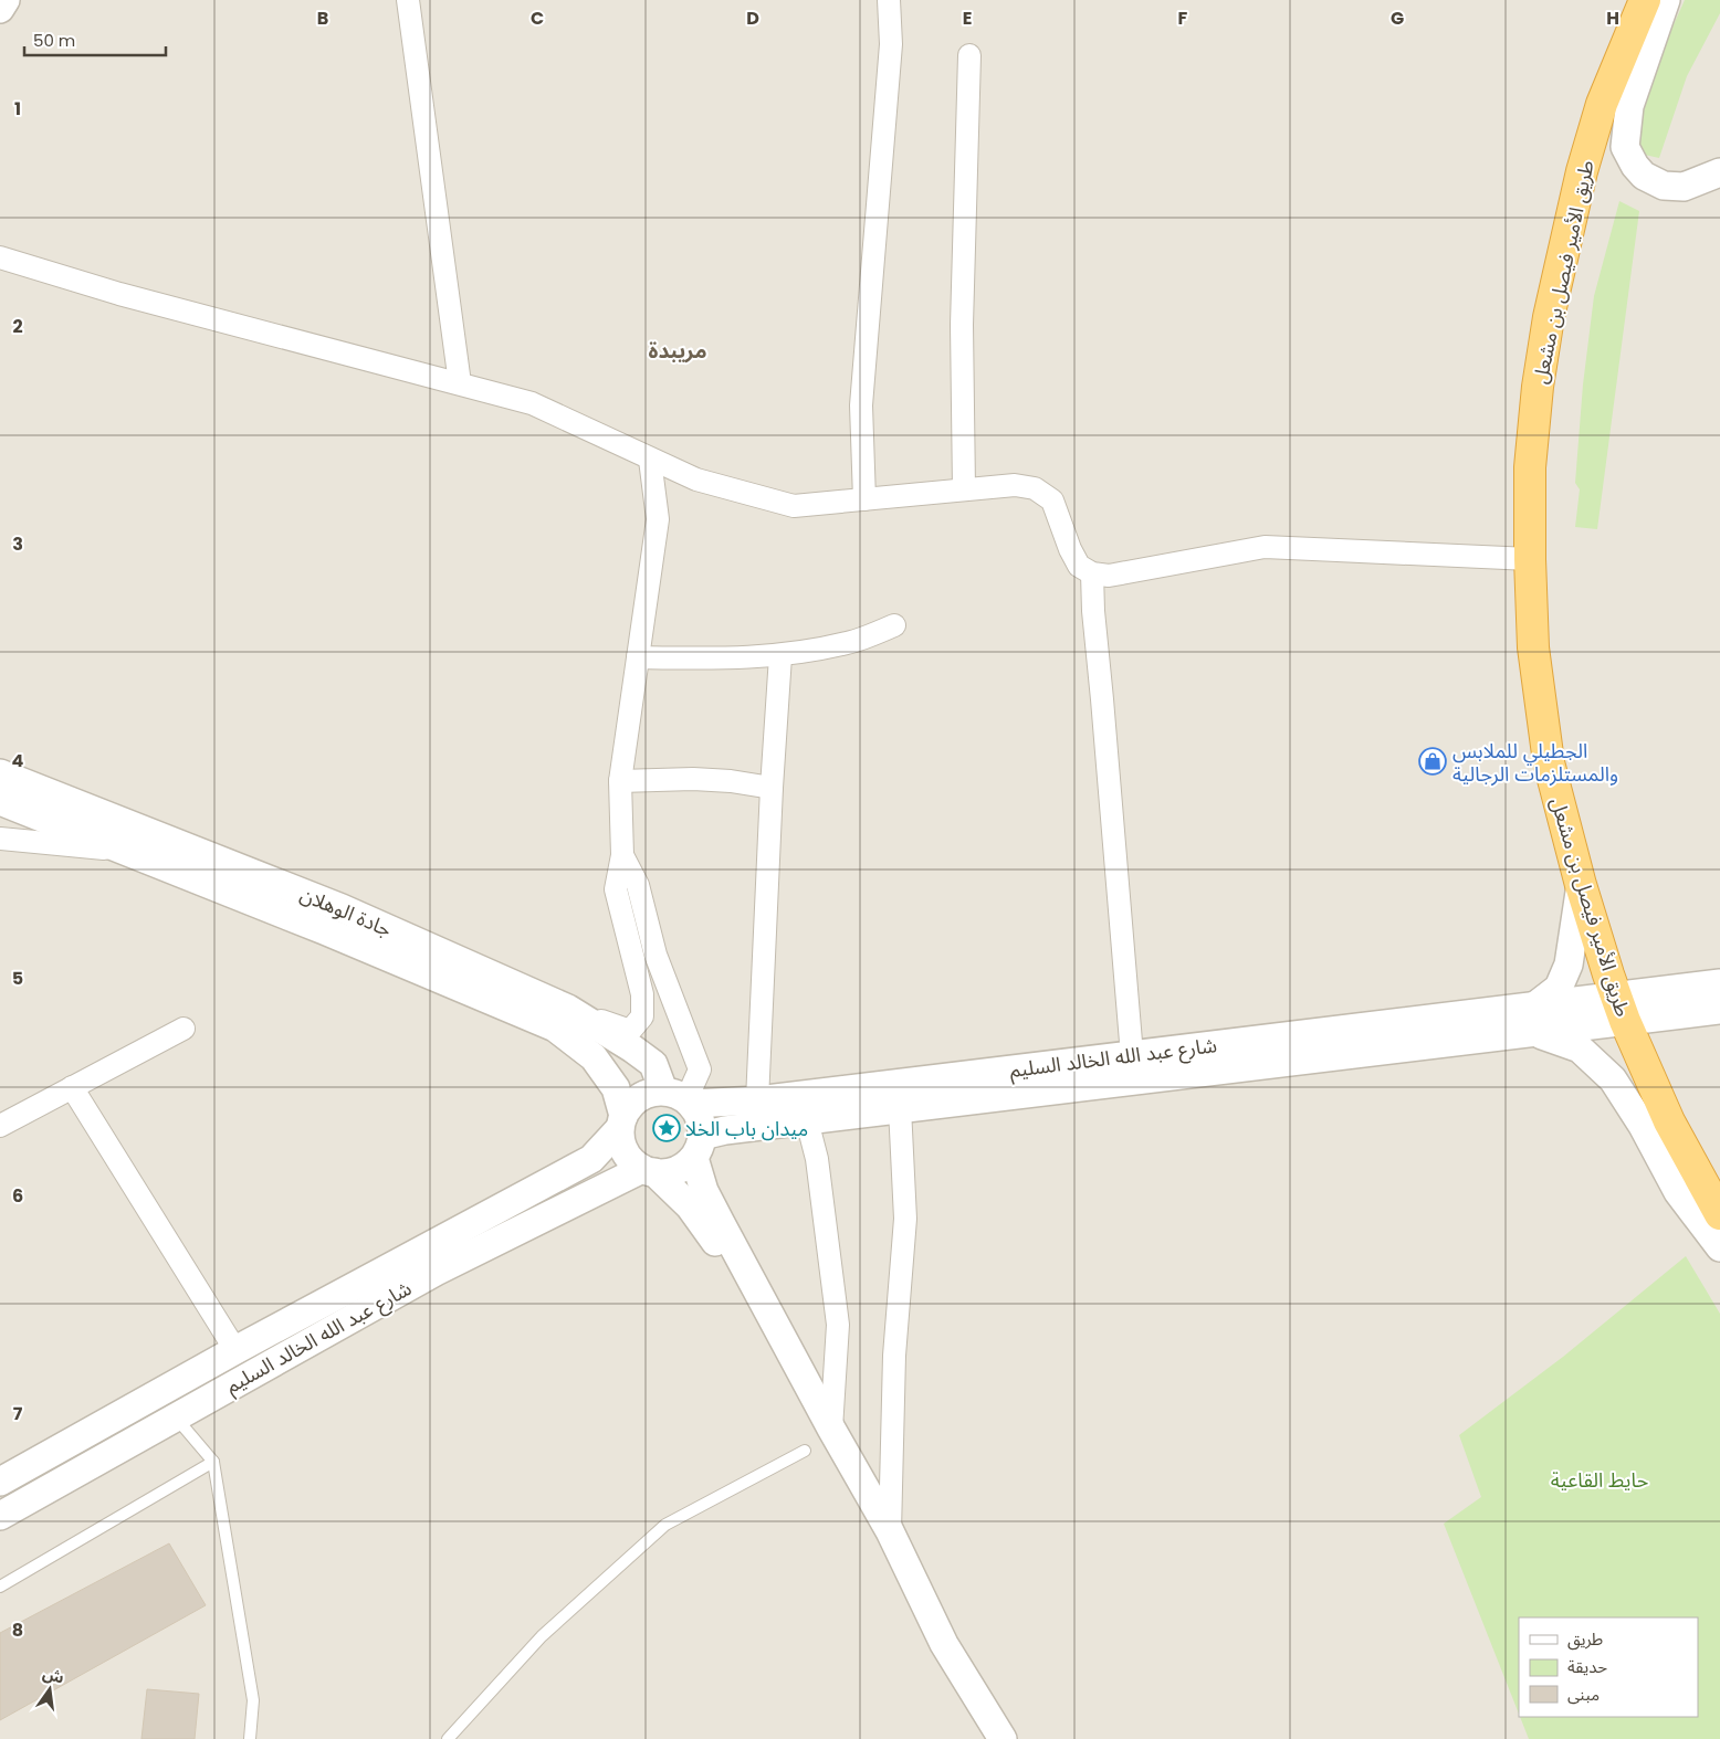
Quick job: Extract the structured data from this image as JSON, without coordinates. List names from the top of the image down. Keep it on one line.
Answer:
{"streets":{"highway":["طريق الأمير فيصل بن مشعل"],"street":["جادة الوهلان","شارع عبد الله الخالد السليم"]},"crossings":[["طريق الأمير فيصل بن مشعل","شارع عبد الله الخالد السليم"],["جادة الوهلان","شارع عبد الله الخالد السليم"]],"districts":["مريبدة"],"parks":["حايط القاعية"],"places":{"shop":["الجطيلي للملابس والمستلزمات الرجالية"],"place":["ميدان باب الخلا"]},"legend":["طريق","حديقة","مبنى"],"scale_bar":"50 m","north":"top","grid":{"columns":["B","C","D","E","F","G","H"],"rows":["1","2","3","4","5","6","7","8"]}}
